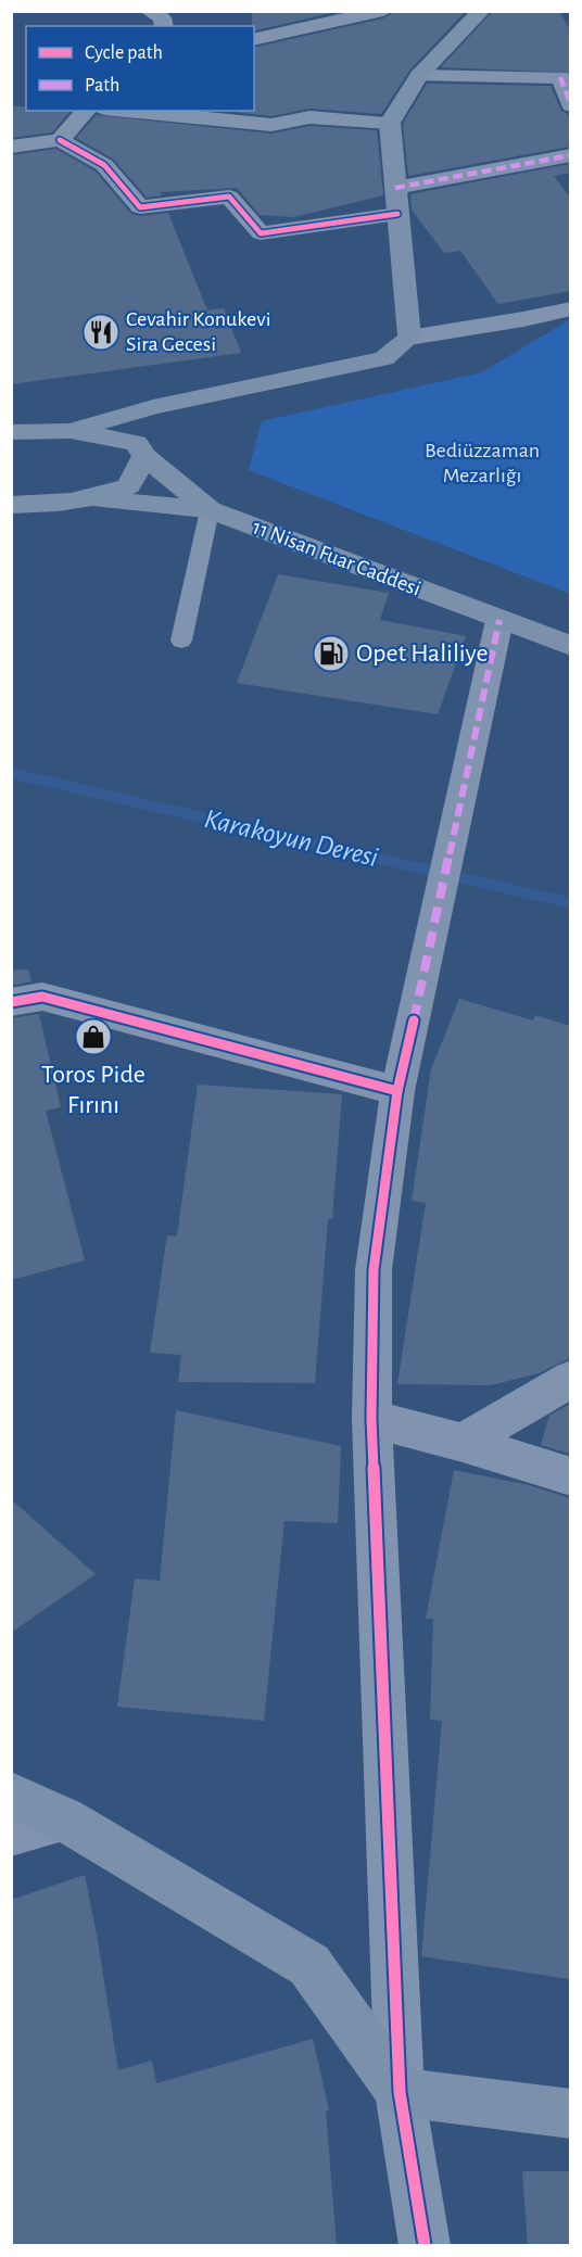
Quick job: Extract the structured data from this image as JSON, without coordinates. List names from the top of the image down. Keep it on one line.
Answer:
{"streets":{"main road":["11 Nisan Fuar Caddesi"]},"water":["Karakoyun Deresi"],"parks":["Bediüzzaman Mezarlığı"],"places":{"restaurant":["Cevahir Konukevi Sira Gecesi"],"fuel station":["Opet Haliliye"],"shop":["Toros Pide Fırını"]},"legend":["Cycle path","Path"]}
